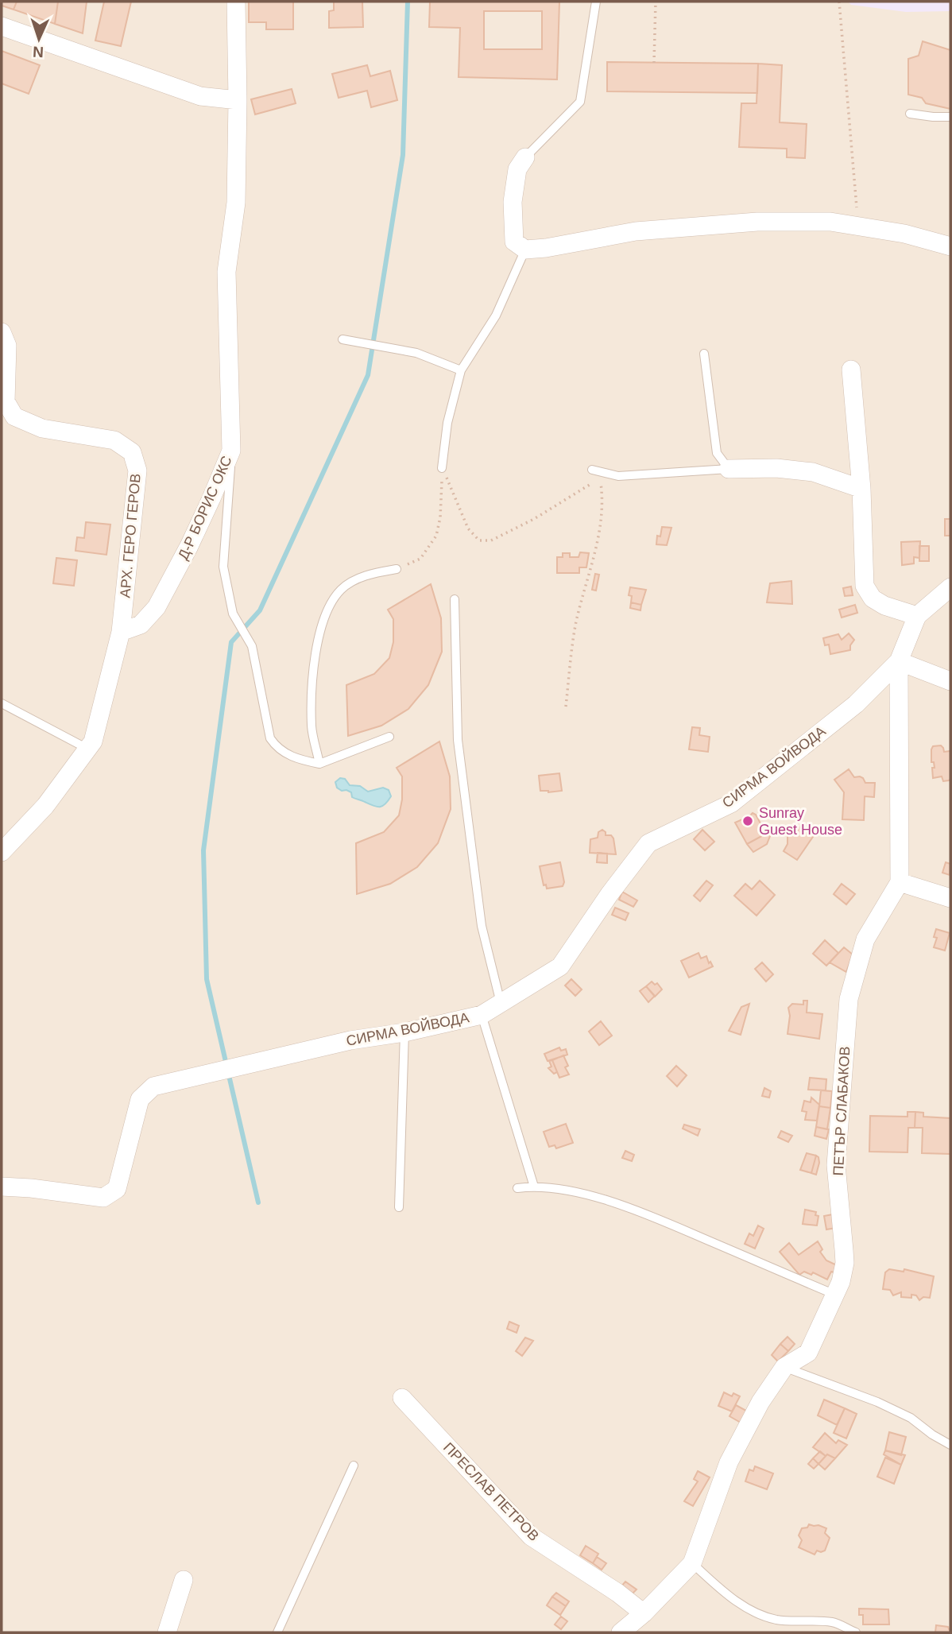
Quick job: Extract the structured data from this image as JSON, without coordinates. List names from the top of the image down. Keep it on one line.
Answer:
{"streets":{"street":["Д-Р БОРИС ОКС","АРХ. ГЕРО ГЕРОВ","СИРМА ВОЙВОДА","ПЕТЪР СЛАБАКОВ","ПРЕСЛАВ ПЕТРОВ"]},"crossings":[["Д-Р БОРИС ОКС","АРХ. ГЕРО ГЕРОВ"],["ПЕТЪР СЛАБАКОВ","ПРЕСЛАВ ПЕТРОВ"]],"places":["Sunray Guest House"],"north":"bottom"}
